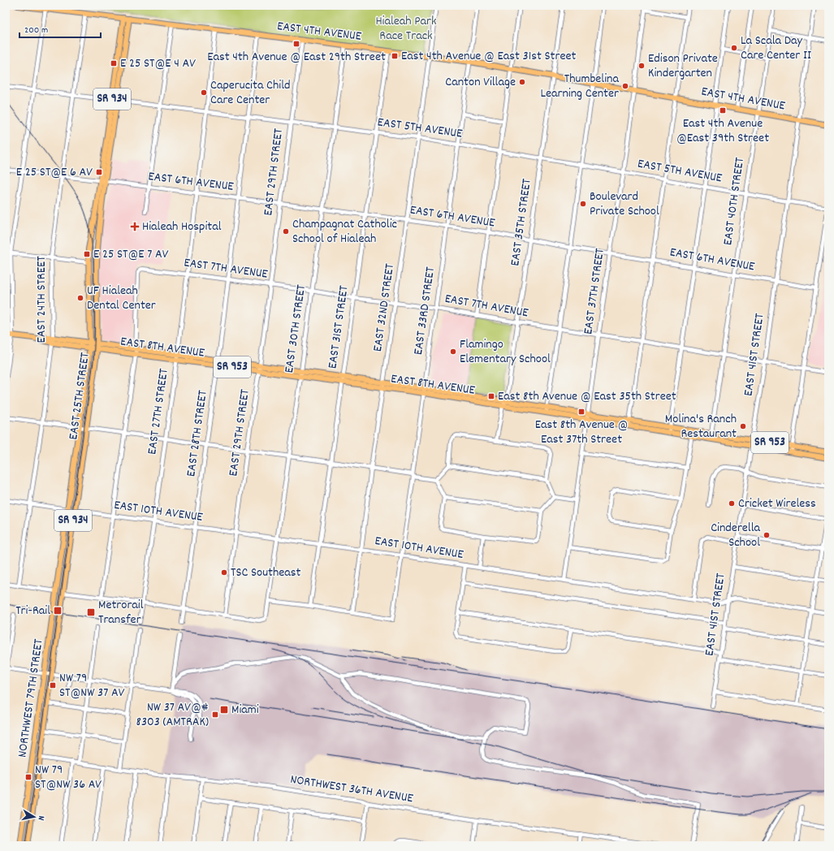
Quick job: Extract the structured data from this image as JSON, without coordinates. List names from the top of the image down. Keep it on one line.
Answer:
{"streets":{"main road":["EAST 4TH AVENUE","SR 934","EAST 8TH AVENUE","SR 953","EAST 25TH STREET","NORTHWEST 79TH STREET"],"street":["EAST 5TH AVENUE","EAST 29TH STREET","EAST 6TH AVENUE","EAST 40TH STREET","EAST 35TH STREET","EAST 7TH AVENUE","EAST 37TH STREET","EAST 24TH STREET","EAST 32ND STREET","EAST 33RD STREET","EAST 31ST STREET","EAST 30TH STREET","EAST 41ST STREET","EAST 27TH STREET","EAST 28TH STREET","EAST 10TH AVENUE","NORTHWEST 36TH AVENUE"]},"crossings":[["EAST 4TH AVENUE","SR 934"],["EAST 4TH AVENUE","EAST 29TH STREET"],["EAST 4TH AVENUE","EAST 40TH STREET"],["EAST 4TH AVENUE","EAST 35TH STREET"],["EAST 4TH AVENUE","EAST 37TH STREET"],["EAST 4TH AVENUE","EAST 24TH STREET"],["EAST 4TH AVENUE","EAST 32ND STREET"],["EAST 4TH AVENUE","EAST 33RD STREET"],["EAST 4TH AVENUE","EAST 31ST STREET"],["EAST 4TH AVENUE","EAST 30TH STREET"],["EAST 4TH AVENUE","EAST 41ST STREET"],["EAST 4TH AVENUE","EAST 27TH STREET"],["EAST 4TH AVENUE","EAST 28TH STREET"],["SR 934","EAST 5TH AVENUE"],["SR 934","EAST 6TH AVENUE"],["SR 934","EAST 8TH AVENUE"],["SR 934","EAST 25TH STREET"],["SR 934","EAST 10TH AVENUE"],["SR 934","NORTHWEST 79TH STREET"],["EAST 5TH AVENUE","EAST 29TH STREET"],["EAST 5TH AVENUE","EAST 40TH STREET"],["EAST 5TH AVENUE","EAST 35TH STREET"],["EAST 5TH AVENUE","EAST 37TH STREET"],["EAST 5TH AVENUE","EAST 24TH STREET"],["EAST 5TH AVENUE","EAST 32ND STREET"],["EAST 5TH AVENUE","EAST 33RD STREET"],["EAST 5TH AVENUE","EAST 31ST STREET"],["EAST 5TH AVENUE","EAST 30TH STREET"],["EAST 5TH AVENUE","EAST 41ST STREET"],["EAST 5TH AVENUE","EAST 27TH STREET"],["EAST 5TH AVENUE","EAST 28TH STREET"],["EAST 29TH STREET","EAST 6TH AVENUE"],["EAST 29TH STREET","EAST 7TH AVENUE"],["EAST 29TH STREET","EAST 30TH STREET"],["EAST 29TH STREET","EAST 8TH AVENUE"],["EAST 29TH STREET","EAST 10TH AVENUE"],["EAST 6TH AVENUE","EAST 40TH STREET"],["EAST 6TH AVENUE","EAST 35TH STREET"],["EAST 6TH AVENUE","EAST 37TH STREET"],["EAST 6TH AVENUE","EAST 24TH STREET"],["EAST 6TH AVENUE","EAST 32ND STREET"],["EAST 6TH AVENUE","EAST 33RD STREET"],["EAST 6TH AVENUE","EAST 31ST STREET"],["EAST 6TH AVENUE","EAST 30TH STREET"],["EAST 6TH AVENUE","EAST 41ST STREET"],["EAST 6TH AVENUE","EAST 25TH STREET"],["EAST 6TH AVENUE","EAST 27TH STREET"],["EAST 6TH AVENUE","EAST 28TH STREET"],["EAST 40TH STREET","EAST 7TH AVENUE"],["EAST 40TH STREET","EAST 8TH AVENUE"],["EAST 35TH STREET","EAST 7TH AVENUE"],["EAST 35TH STREET","EAST 8TH AVENUE"],["EAST 7TH AVENUE","EAST 37TH STREET"],["EAST 7TH AVENUE","EAST 32ND STREET"],["EAST 7TH AVENUE","EAST 33RD STREET"],["EAST 7TH AVENUE","EAST 31ST STREET"],["EAST 7TH AVENUE","EAST 30TH STREET"],["EAST 7TH AVENUE","EAST 8TH AVENUE"],["EAST 7TH AVENUE","EAST 41ST STREET"],["EAST 7TH AVENUE","EAST 27TH STREET"],["EAST 7TH AVENUE","EAST 28TH STREET"],["EAST 37TH STREET","EAST 8TH AVENUE"],["EAST 37TH STREET","EAST 10TH AVENUE"],["EAST 24TH STREET","EAST 8TH AVENUE"],["EAST 24TH STREET","EAST 10TH AVENUE"],["EAST 32ND STREET","EAST 33RD STREET"],["EAST 32ND STREET","EAST 8TH AVENUE"],["EAST 32ND STREET","EAST 10TH AVENUE"],["EAST 33RD STREET","EAST 8TH AVENUE"],["EAST 33RD STREET","EAST 10TH AVENUE"],["EAST 31ST STREET","EAST 8TH AVENUE"],["EAST 31ST STREET","EAST 10TH AVENUE"],["EAST 30TH STREET","EAST 8TH AVENUE"],["EAST 30TH STREET","EAST 10TH AVENUE"],["EAST 8TH AVENUE","EAST 41ST STREET"],["EAST 8TH AVENUE","EAST 25TH STREET"],["EAST 8TH AVENUE","EAST 27TH STREET"],["EAST 8TH AVENUE","EAST 28TH STREET"],["EAST 41ST STREET","EAST 10TH AVENUE"],["EAST 25TH STREET","EAST 10TH AVENUE"],["EAST 25TH STREET","NORTHWEST 79TH STREET"],["EAST 27TH STREET","EAST 10TH AVENUE"],["EAST 28TH STREET","EAST 10TH AVENUE"],["NORTHWEST 79TH STREET","NORTHWEST 36TH AVENUE"]],"parks":["Hialeah Park Race Track"],"places":{"transit":["East 4th Avenue @ East 29th Street","East 4th Avenue @ East 31st Street","E 25 ST@E 4 AV","East 4th Avenue @East 39th Street","E 25 ST@E 6 AV","E 25 ST@E 7 AV","East 8th Avenue @ East 35th Street","East 8th Avenue @ East 37th Street","Tri-Rail","Metrorail Transfer","NW 79 ST@NW 37 AV","Miami","NW 37 AV@# 8303 (AMTRAK)","NW 79 ST@NW 36 AV"],"other":["La Scala Day Care Center II","Edison Private Kindergarten","Canton Village","Thumbelina Learning Center","Caperucita Child Care Center","Boulevard Private School","Champagnat Catholic School of Hialeah","UF Hialeah Dental Center","Flamingo Elementary School","Molina's Ranch Restaurant","Cricket Wireless","Cinderella School","TSC Southeast"],"health":["Hialeah Hospital"]},"scale_bar":"200 m","north":"right"}
